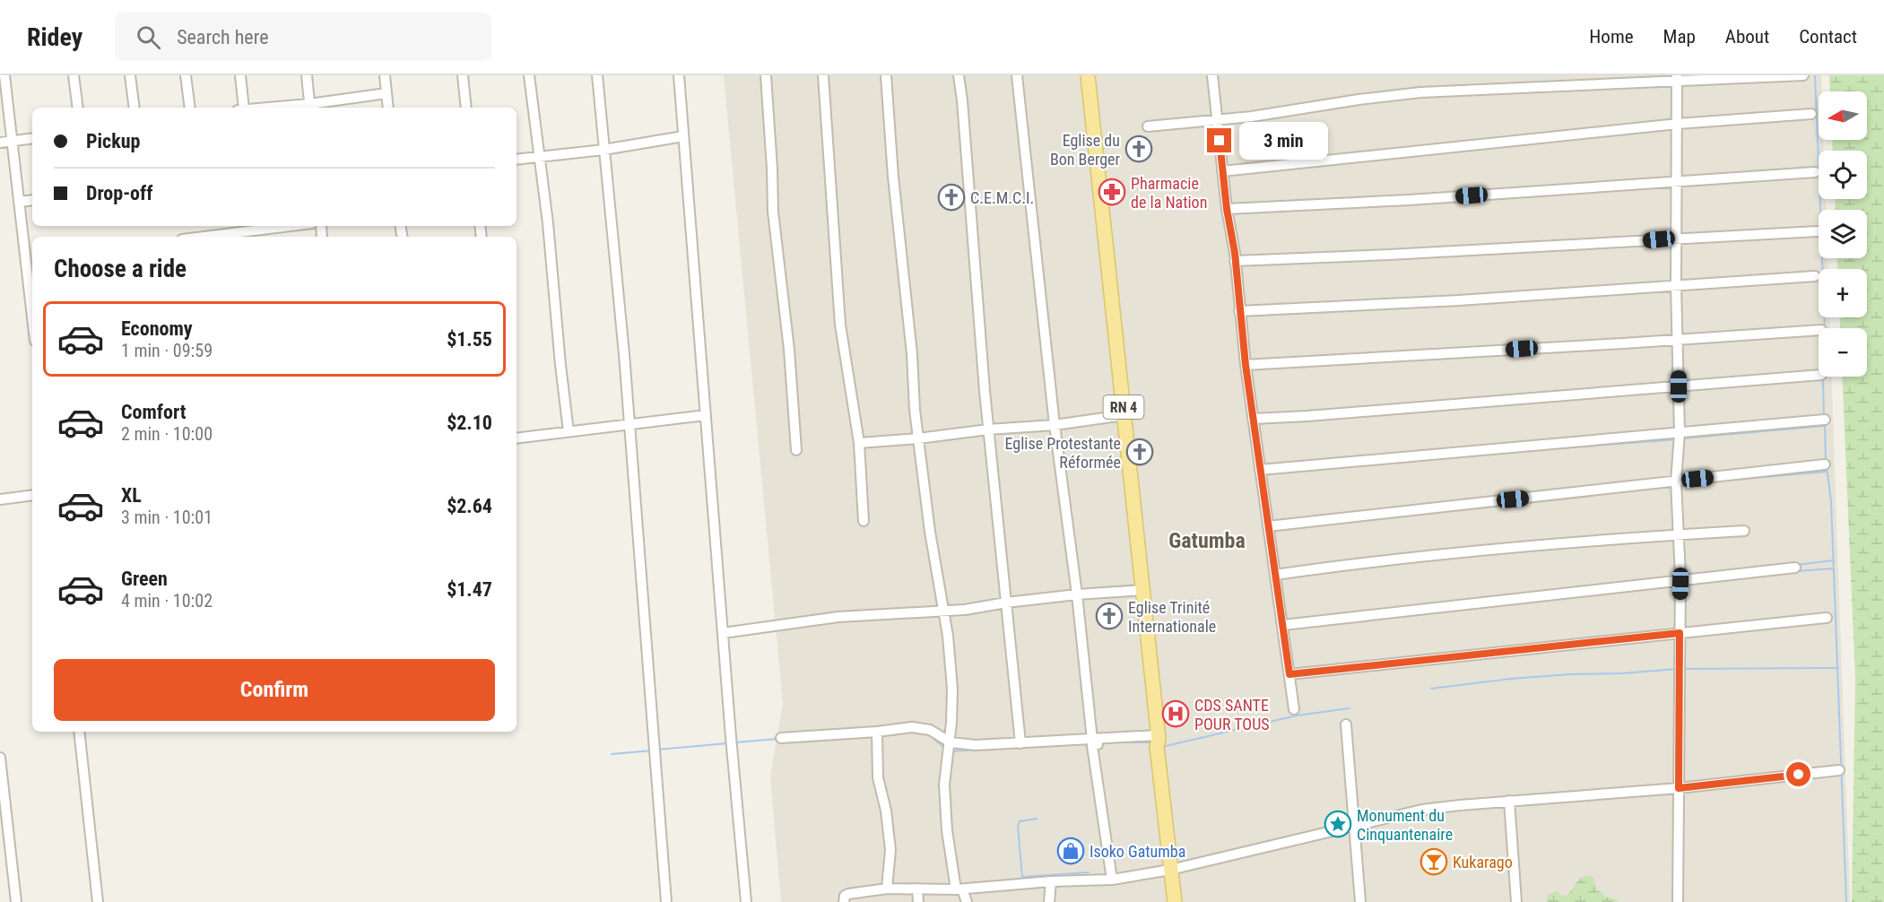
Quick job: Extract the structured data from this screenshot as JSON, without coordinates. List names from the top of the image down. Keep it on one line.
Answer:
{"streets":{"main road":["RN 4"]},"districts":["Gatumba"],"places":{"church":["Eglise du Bon Berger","C.E.M.C.I.","Eglise Protestante Réformée","Eglise Trinité Internationale"],"pharmacy":["Pharmacie de la Nation"],"hospital":["CDS SANTE POUR TOUS"],"place":["Monument du Cinquantenaire"],"shop":["Isoko Gatumba"],"bar":["Kukarago"]},"north":"left","page":{"header":"Ridey","search":"Search here","nav":["Home","Map","About","Contact"],"map_buttons":["+","−"],"banner":["Pickup","Drop-off"],"bubble":"3 min","heading":"Choose a ride","list":[{"name":"Economy","note":"1 min · 09:59","value":"$1.55"},{"name":"Comfort","note":"2 min · 10:00","value":"$2.10"},{"name":"XL","note":"3 min · 10:01","value":"$2.64"},{"name":"Green","note":"4 min · 10:02","value":"$1.47"}],"buttons":"Confirm"}}
